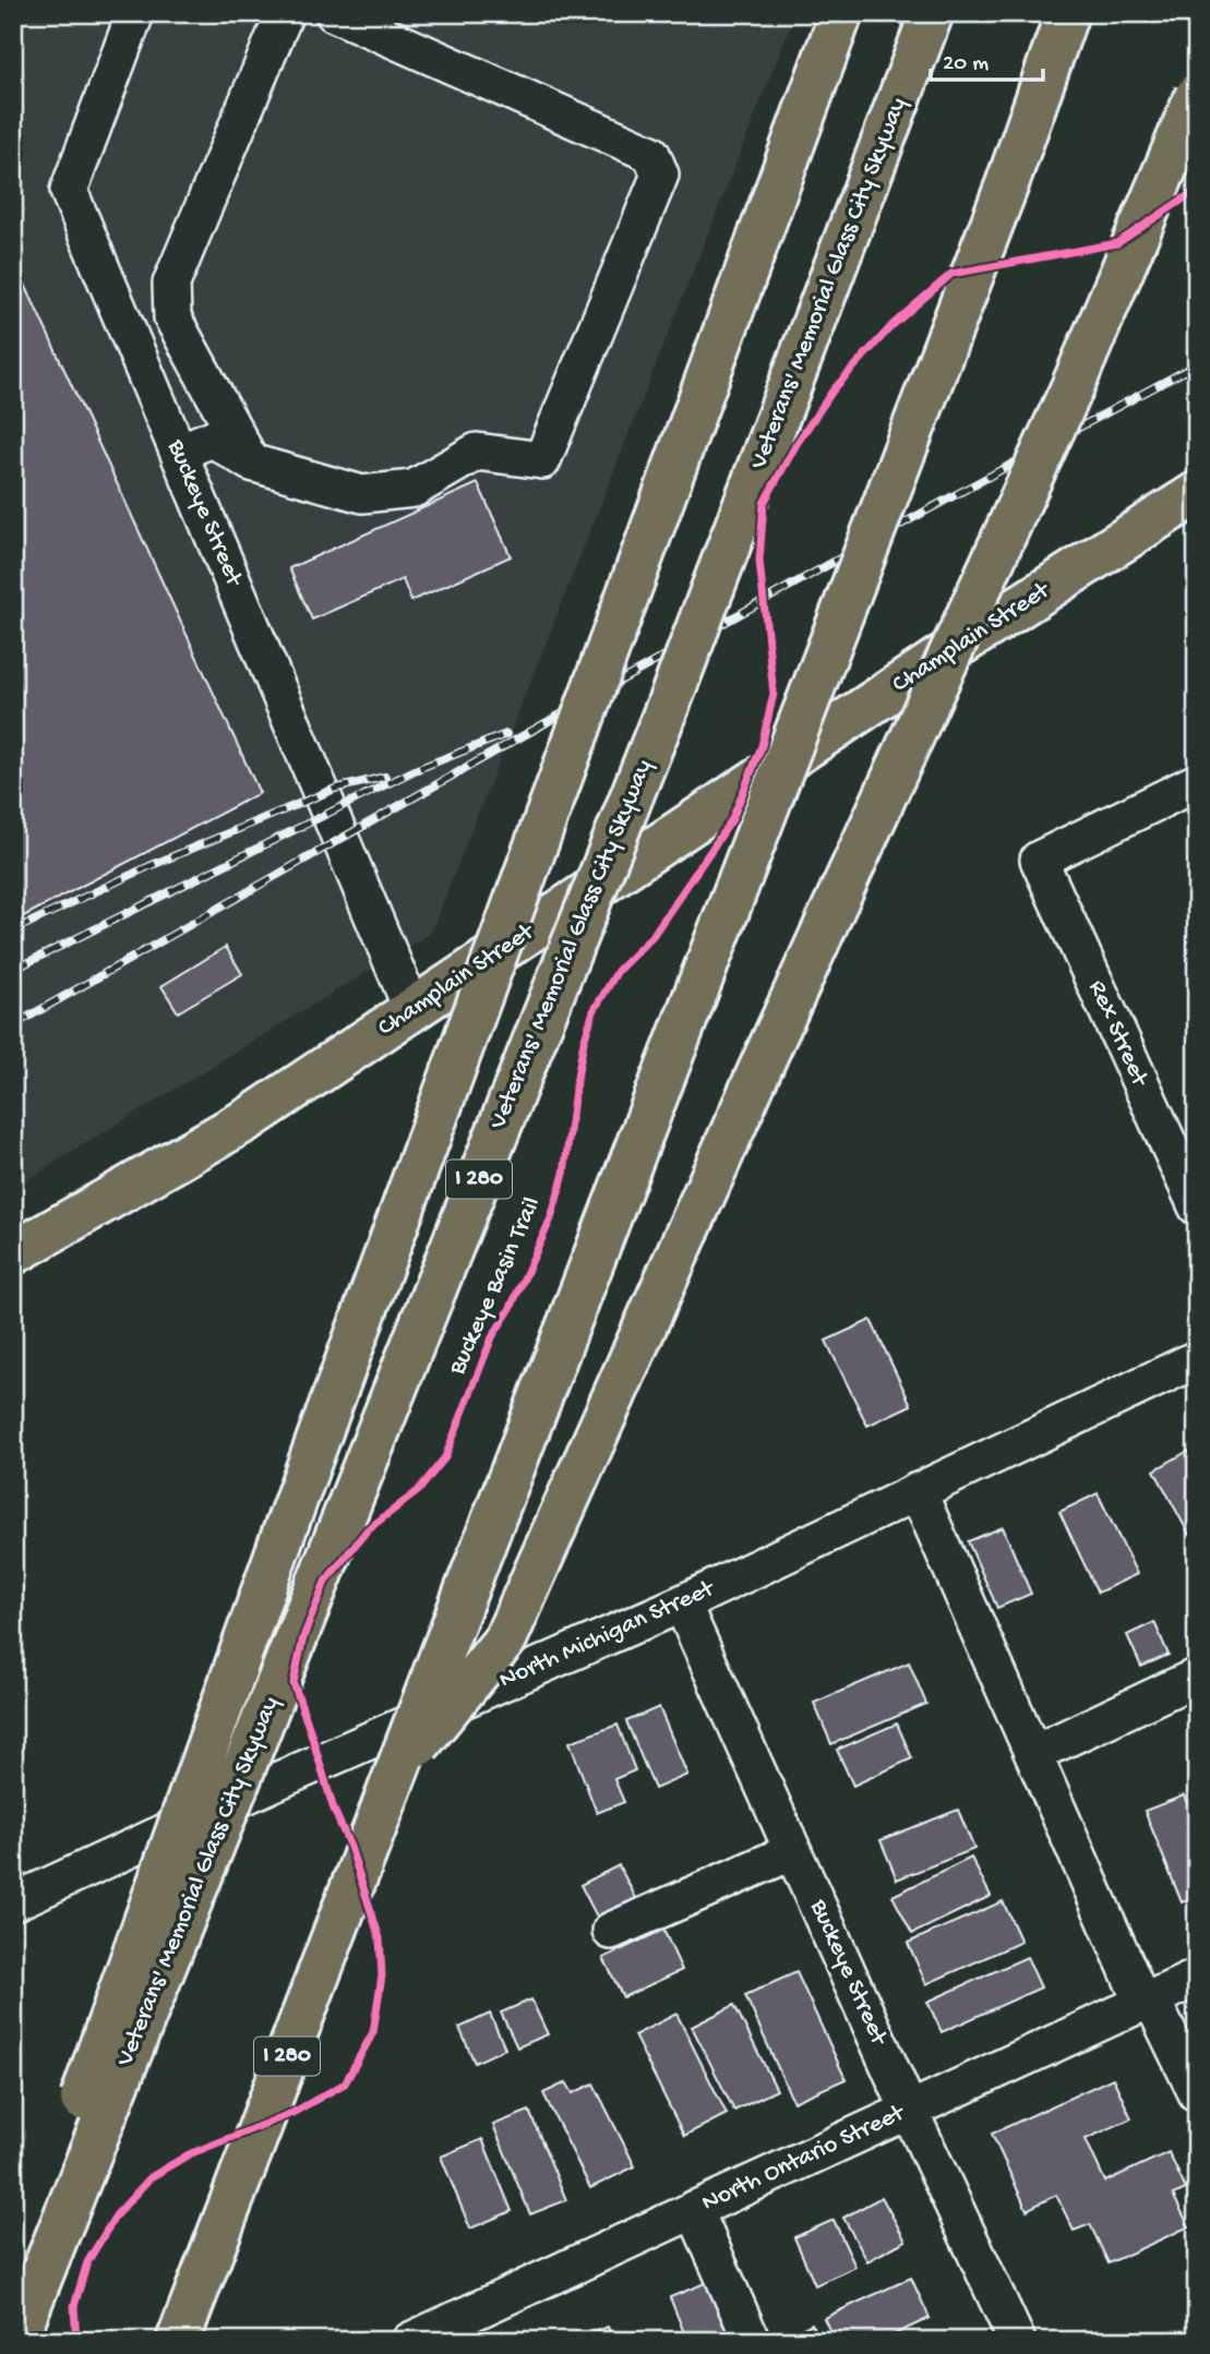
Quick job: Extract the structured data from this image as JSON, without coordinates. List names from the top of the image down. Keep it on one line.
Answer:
{"streets":{"main road":["Veterans' Memorial Glass City Skyway","Champlain Street","I 280"],"street":["Buckeye Street","Rex Street","North Michigan Street","North Ontario Street"],"cycle path":["Buckeye Basin Trail"]},"crossings":[["Buckeye Street","Champlain Street"],["Buckeye Street","North Michigan Street"],["Buckeye Street","North Ontario Street"]],"scale_bar":"20 m"}
